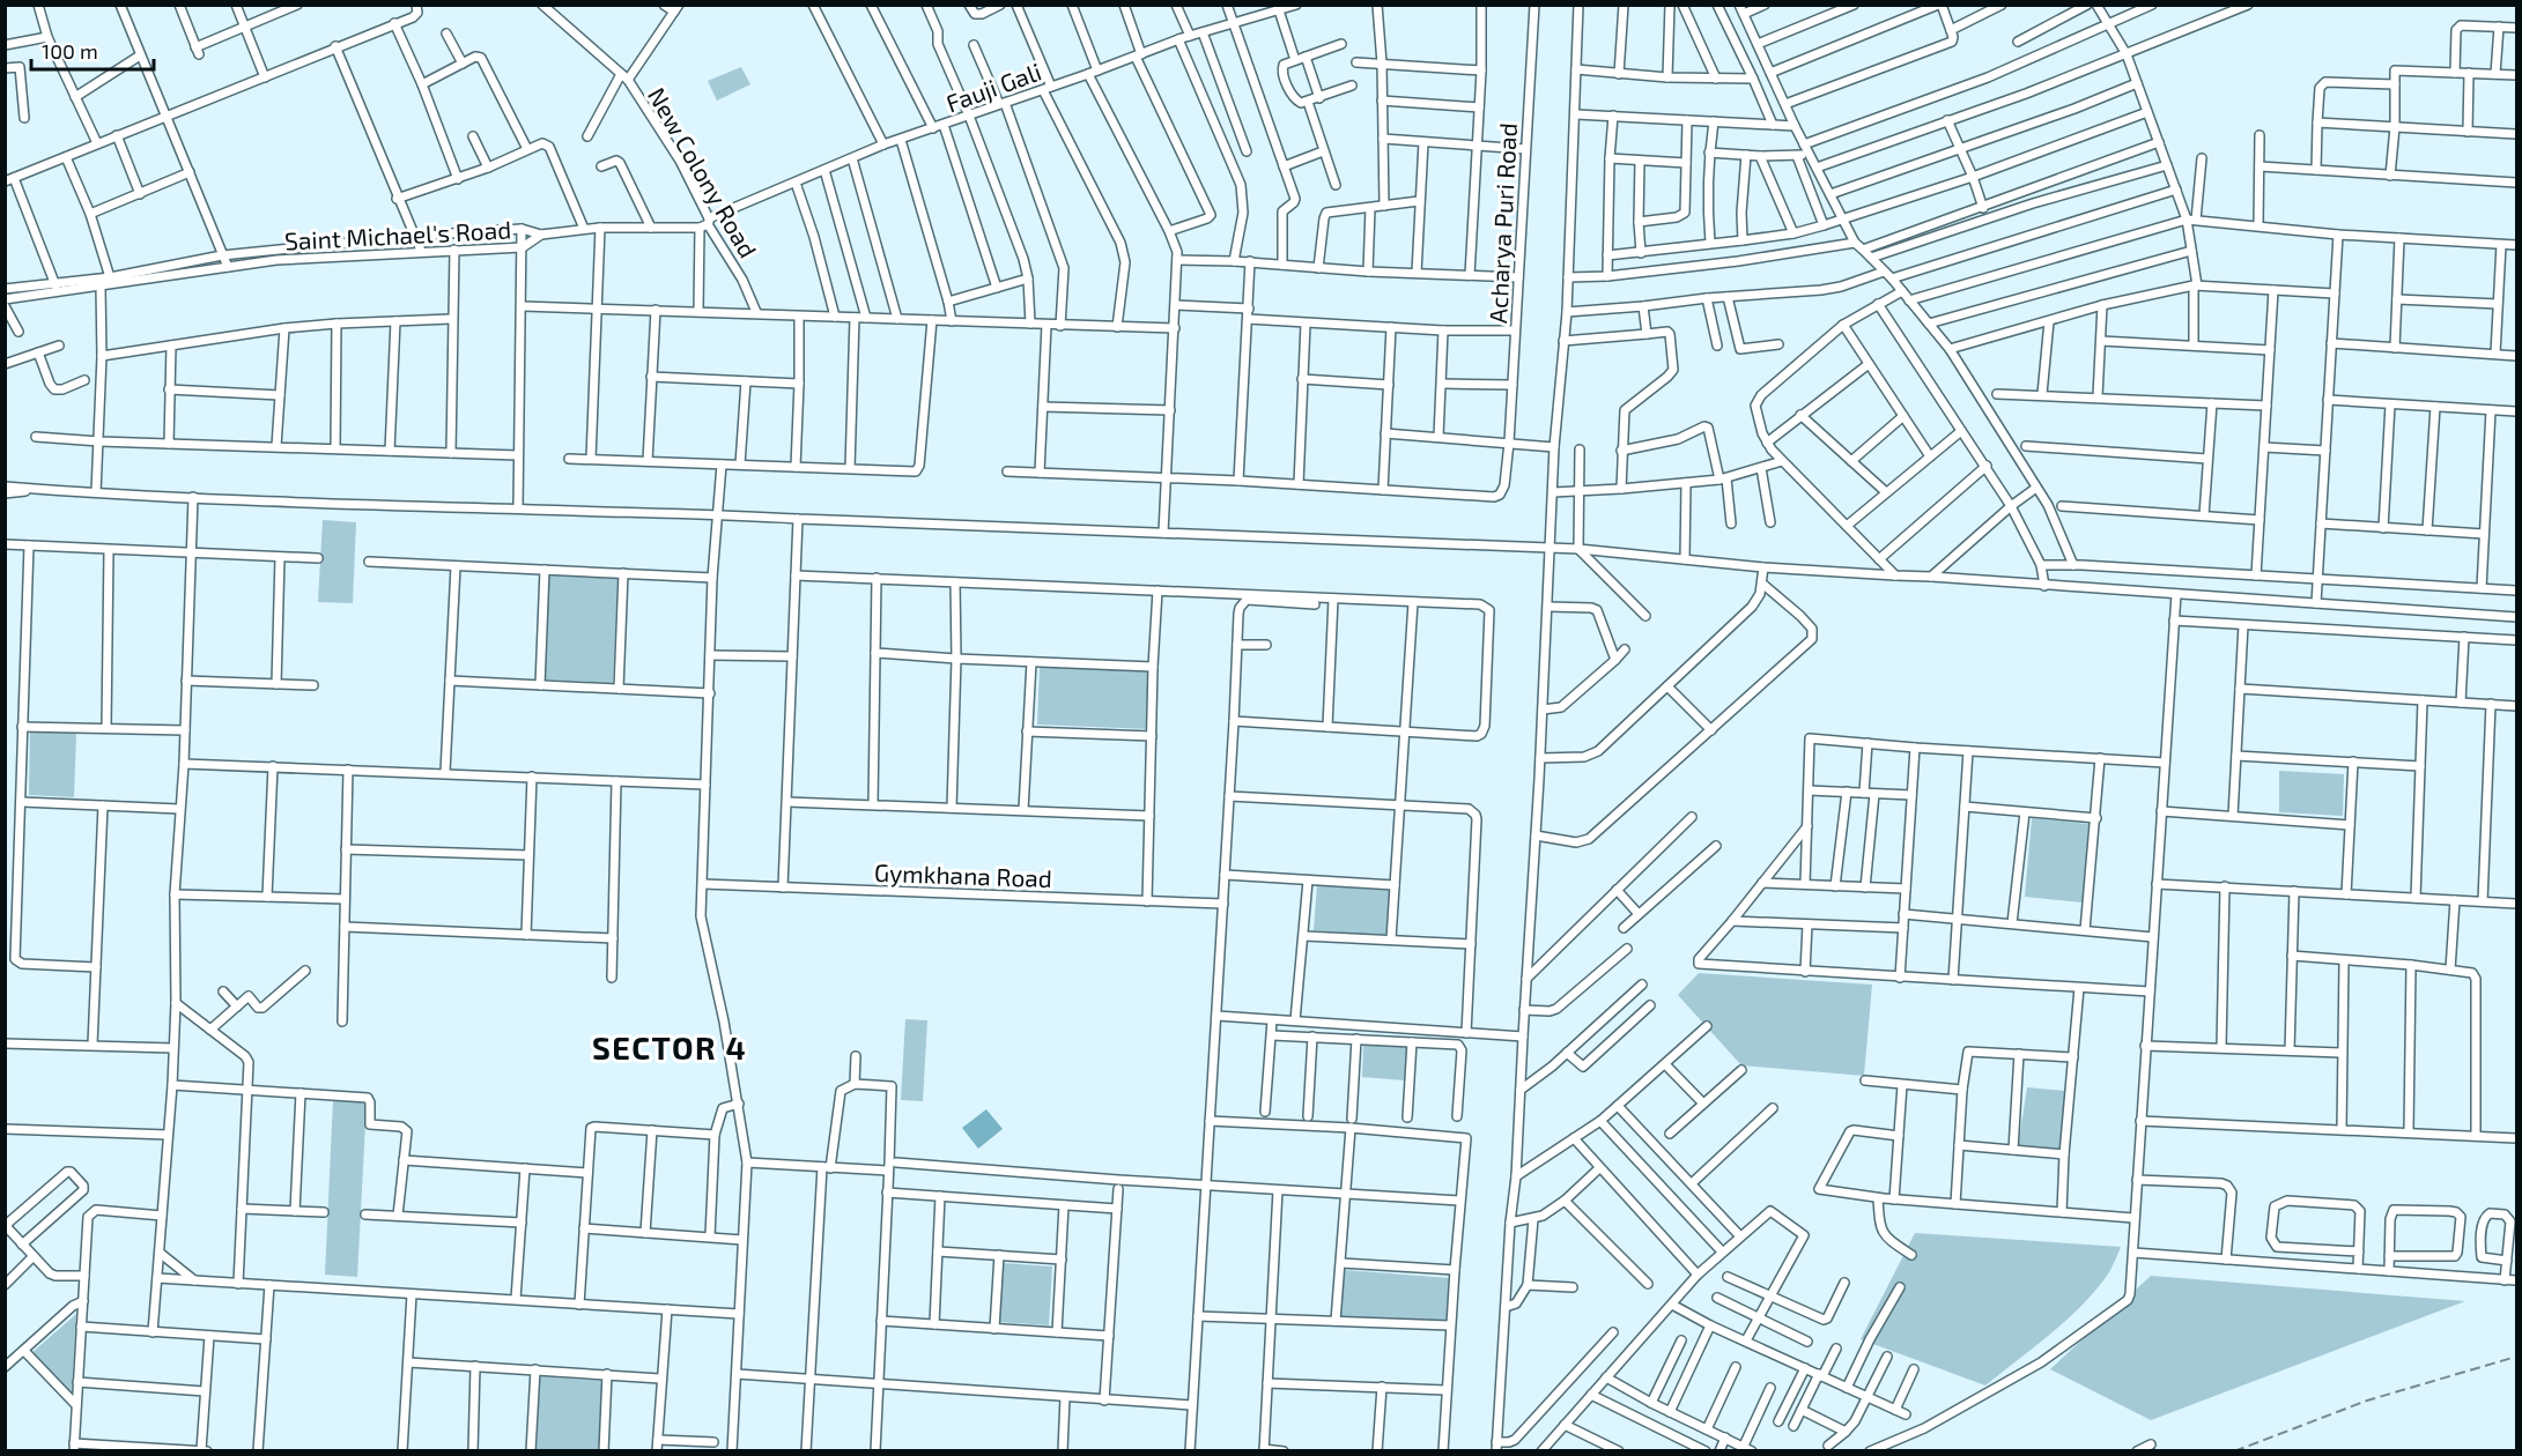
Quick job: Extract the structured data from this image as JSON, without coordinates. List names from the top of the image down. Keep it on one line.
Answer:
{"streets":{"street":["Fauji Gali","New Colony Road","Acharya Puri Road","Saint Michael's Road","Gymkhana Road"]},"crossings":[["Fauji Gali","New Colony Road"]],"districts":["SECTOR 4"],"scale_bar":"100 m"}
